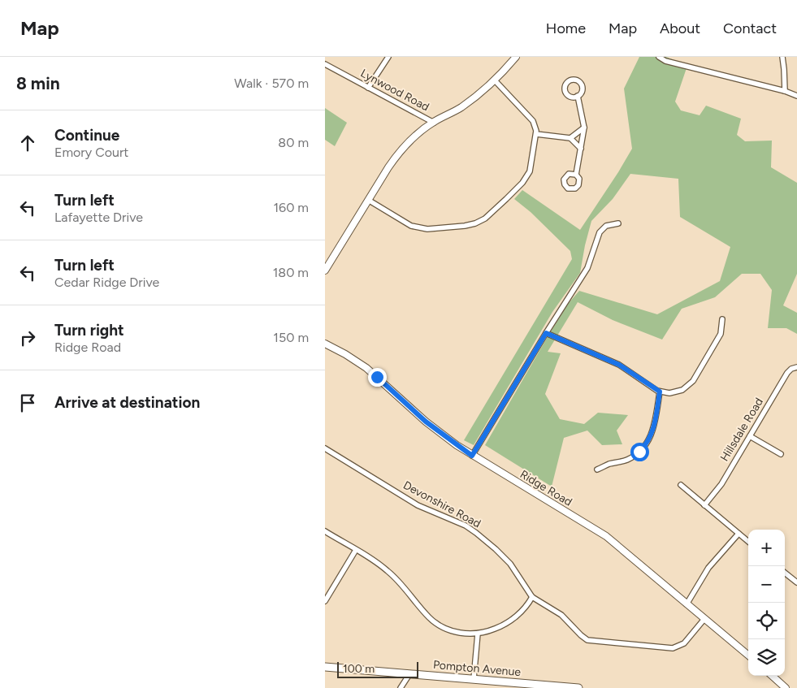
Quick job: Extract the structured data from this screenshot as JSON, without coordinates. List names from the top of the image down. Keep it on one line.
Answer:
{"streets":{"main road":["Ridge Road","Pompton Avenue"],"street":["Lynwood Road","Hillsdale Road","Devonshire Road"]},"scale_bar":"100 m","page":{"header":"Map","nav":["Home","Map","About","Contact"],"heading":["8 min","Walk · 570 m"],"list":[["Continue","Emory Court","80 m"],["Turn left","Lafayette Drive","160 m"],["Turn left","Cedar Ridge Drive","180 m"],["Turn right","Ridge Road","150 m"],"Arrive at destination"],"map_buttons":["+","−"],"scale":"100 m"}}
